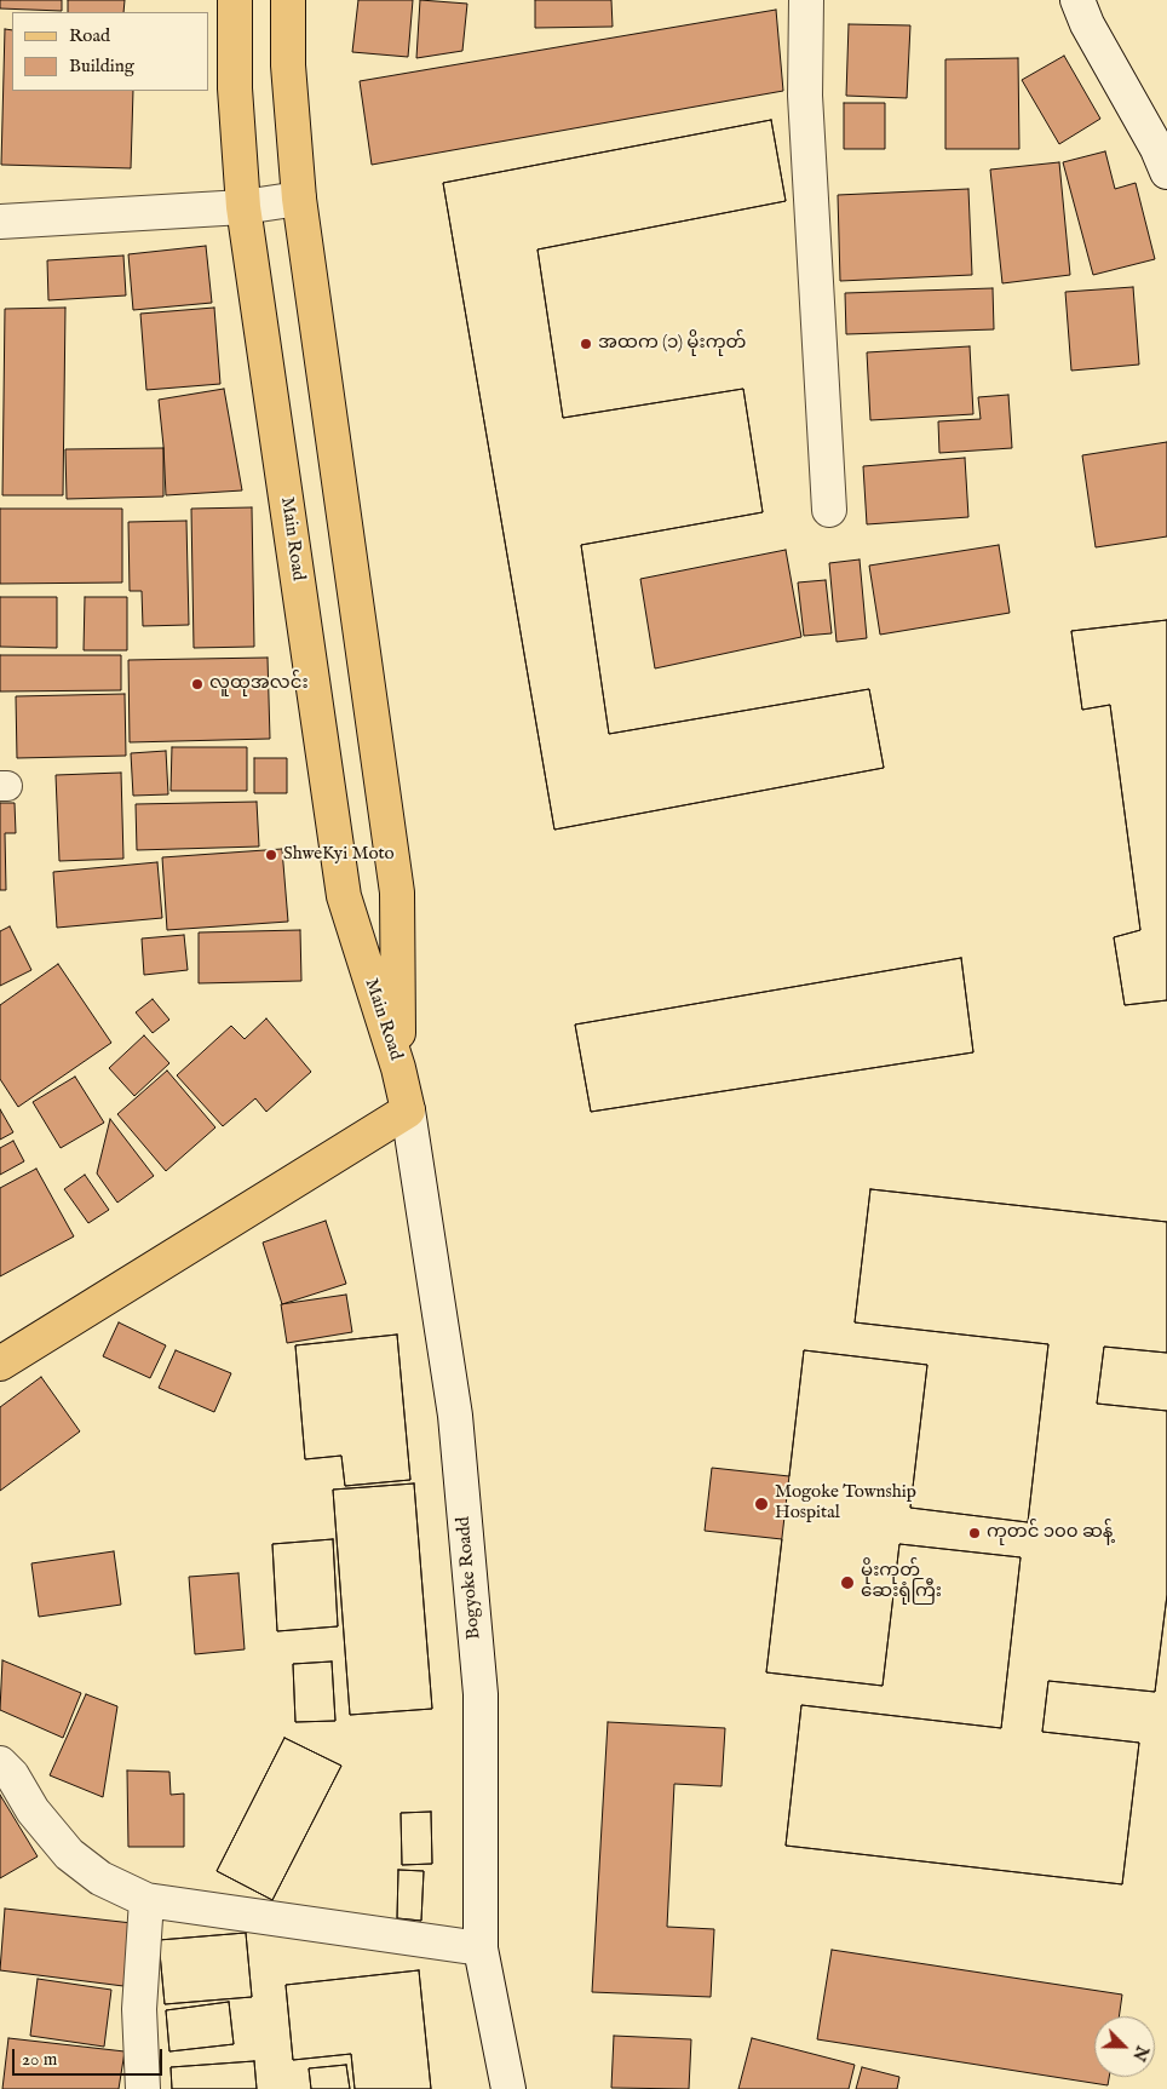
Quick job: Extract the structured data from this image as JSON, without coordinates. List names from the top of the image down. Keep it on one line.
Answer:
{"streets":{"main road":["Main Road","Bogyoke Roadd"]},"crossings":[["Main Road","Bogyoke Roadd"]],"places":["အထက (၁) မိုးကုတ်","လူထုအလင်း","ShweKyi Moto","Mogoke Township Hospital","ကုတင် ၁၀၀ ဆန့်","မိုးကုတ်‌ ‌ဆေးရုံကြီး"],"legend":["Road","Building"],"scale_bar":"20 m","north":"bottom right"}
